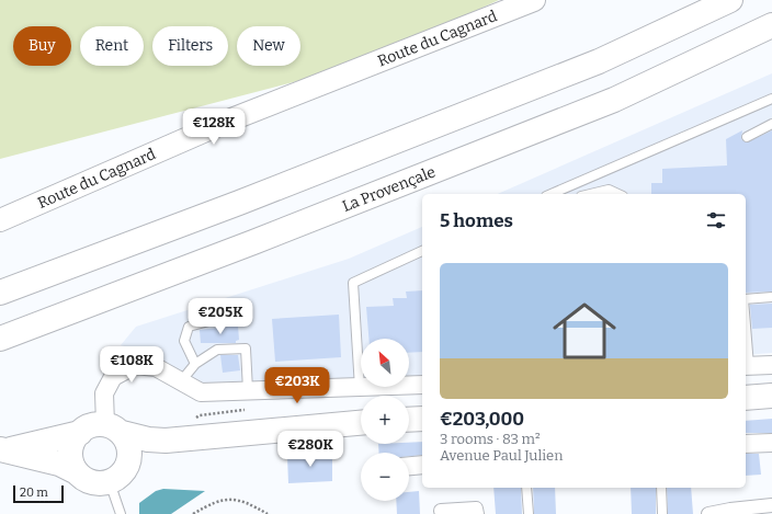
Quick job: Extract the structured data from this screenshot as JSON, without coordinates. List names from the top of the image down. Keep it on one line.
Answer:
{"streets":{"main road":["La Provençale"],"street":["Route du Cagnard"]},"scale_bar":"20 m","north":"top left","page":{"chip":["Buy","Rent","Filters","New"],"price":["€128K","€205K","€108K","€203K","€280K"],"heading":"5 homes","list":[{"name":"€203,000","note":"3 rooms · 83 m² · Avenue Paul Julien"}],"map_buttons":["+","−"],"scale":"20 m"}}
